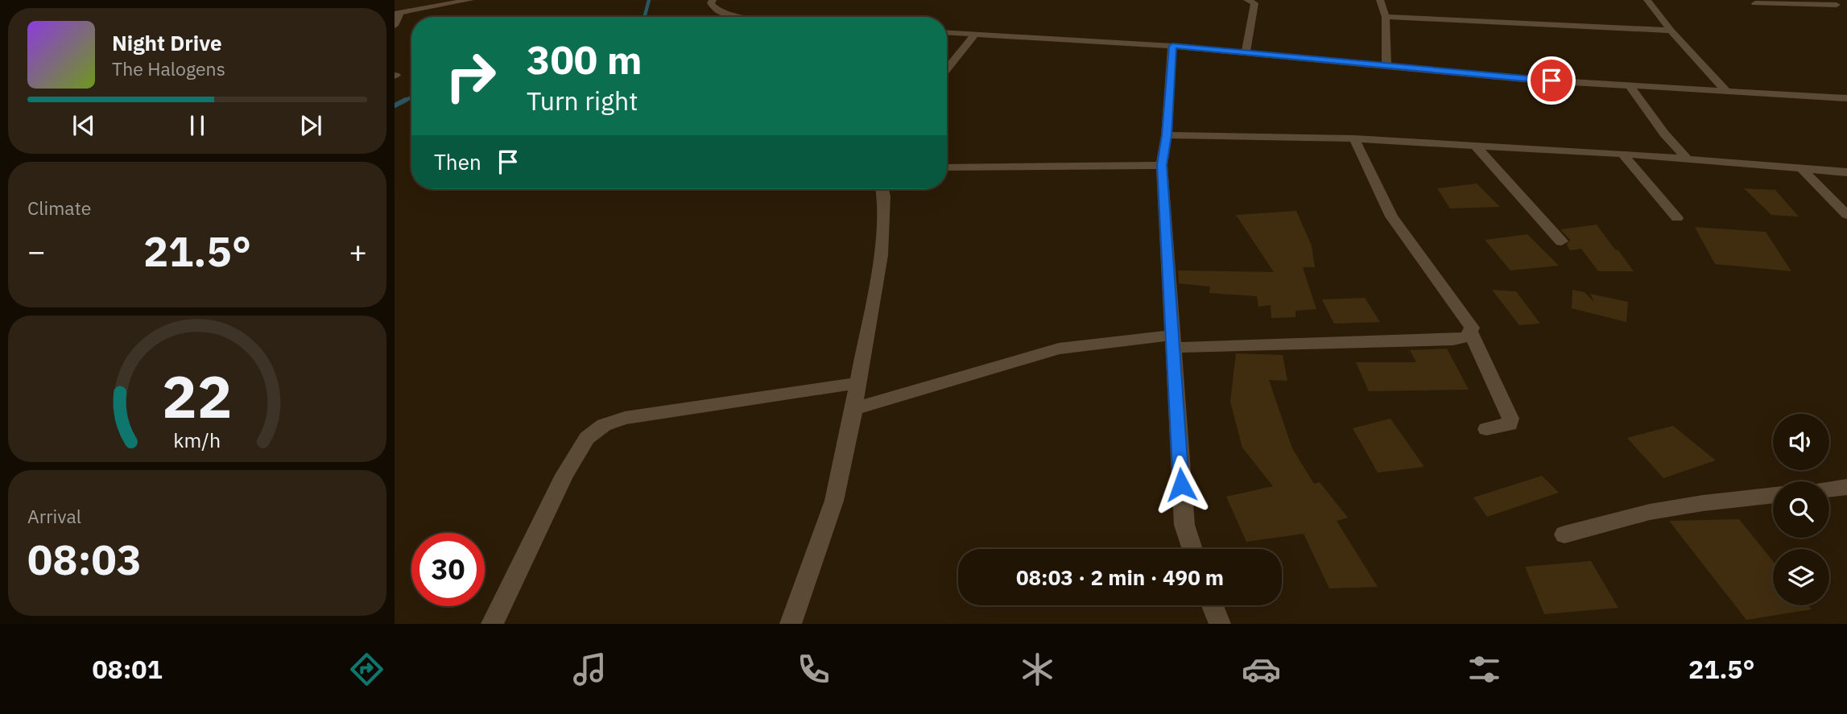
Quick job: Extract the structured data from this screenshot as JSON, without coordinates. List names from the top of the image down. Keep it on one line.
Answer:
{"page":{"turn":["300 m","Turn right"],"song":["Night Drive","The Halogens"],"then":"Then","tile":["Climate",["Arrival","08:03"]],"heat":["−","21.5°","+"],"limit":"30","trip":"08:03 · 2 min · 490 m","tabs":["08:01","21.5°"],"gauge":["22","km/h"]}}
